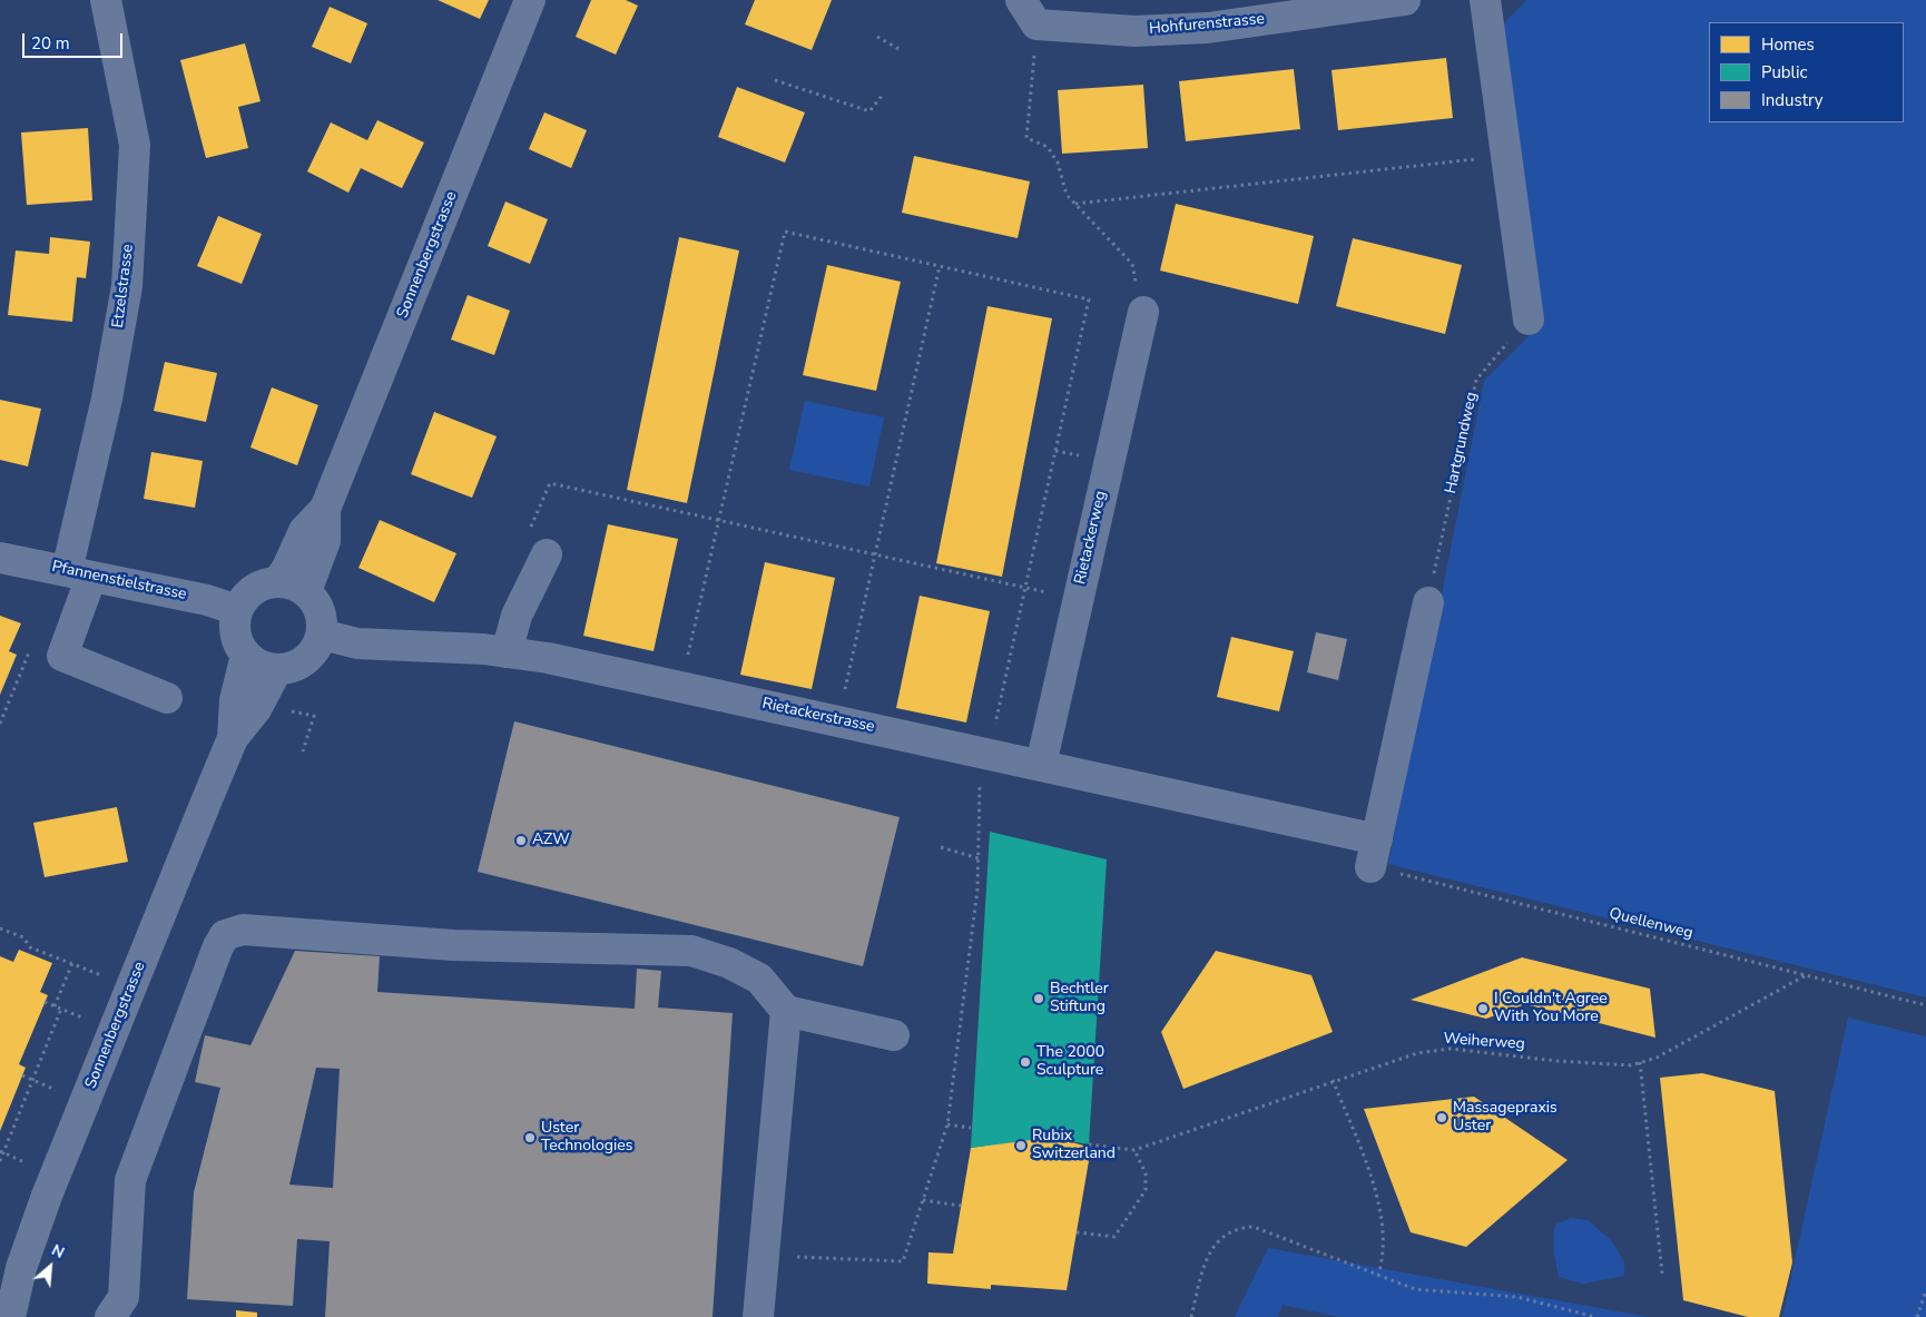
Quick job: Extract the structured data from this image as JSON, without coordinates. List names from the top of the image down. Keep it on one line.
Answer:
{"streets":{"street":["Hohfurenstrasse","Sonnenbergstrasse","Etzelstrasse","Rietackerweg","Pfannenstielstrasse","Rietackerstrasse"],"path":["Hartgrundweg","Quellenweg","Weiherweg"]},"crossings":[["Sonnenbergstrasse","Pfannenstielstrasse"],["Sonnenbergstrasse","Rietackerstrasse"],["Etzelstrasse","Pfannenstielstrasse"],["Rietackerweg","Rietackerstrasse"],["Pfannenstielstrasse","Rietackerstrasse"],["Rietackerstrasse","Quellenweg"],["Quellenweg","Weiherweg"]],"places":["AZW","Bechtler Stiftung","I Couldn't Agree With You More","The 2000 Sculpture","Massagepraxis Uster","Uster Technologies","Rubix Switzerland"],"legend":["Homes","Public","Industry"],"scale_bar":"20 m","north":"top right"}
